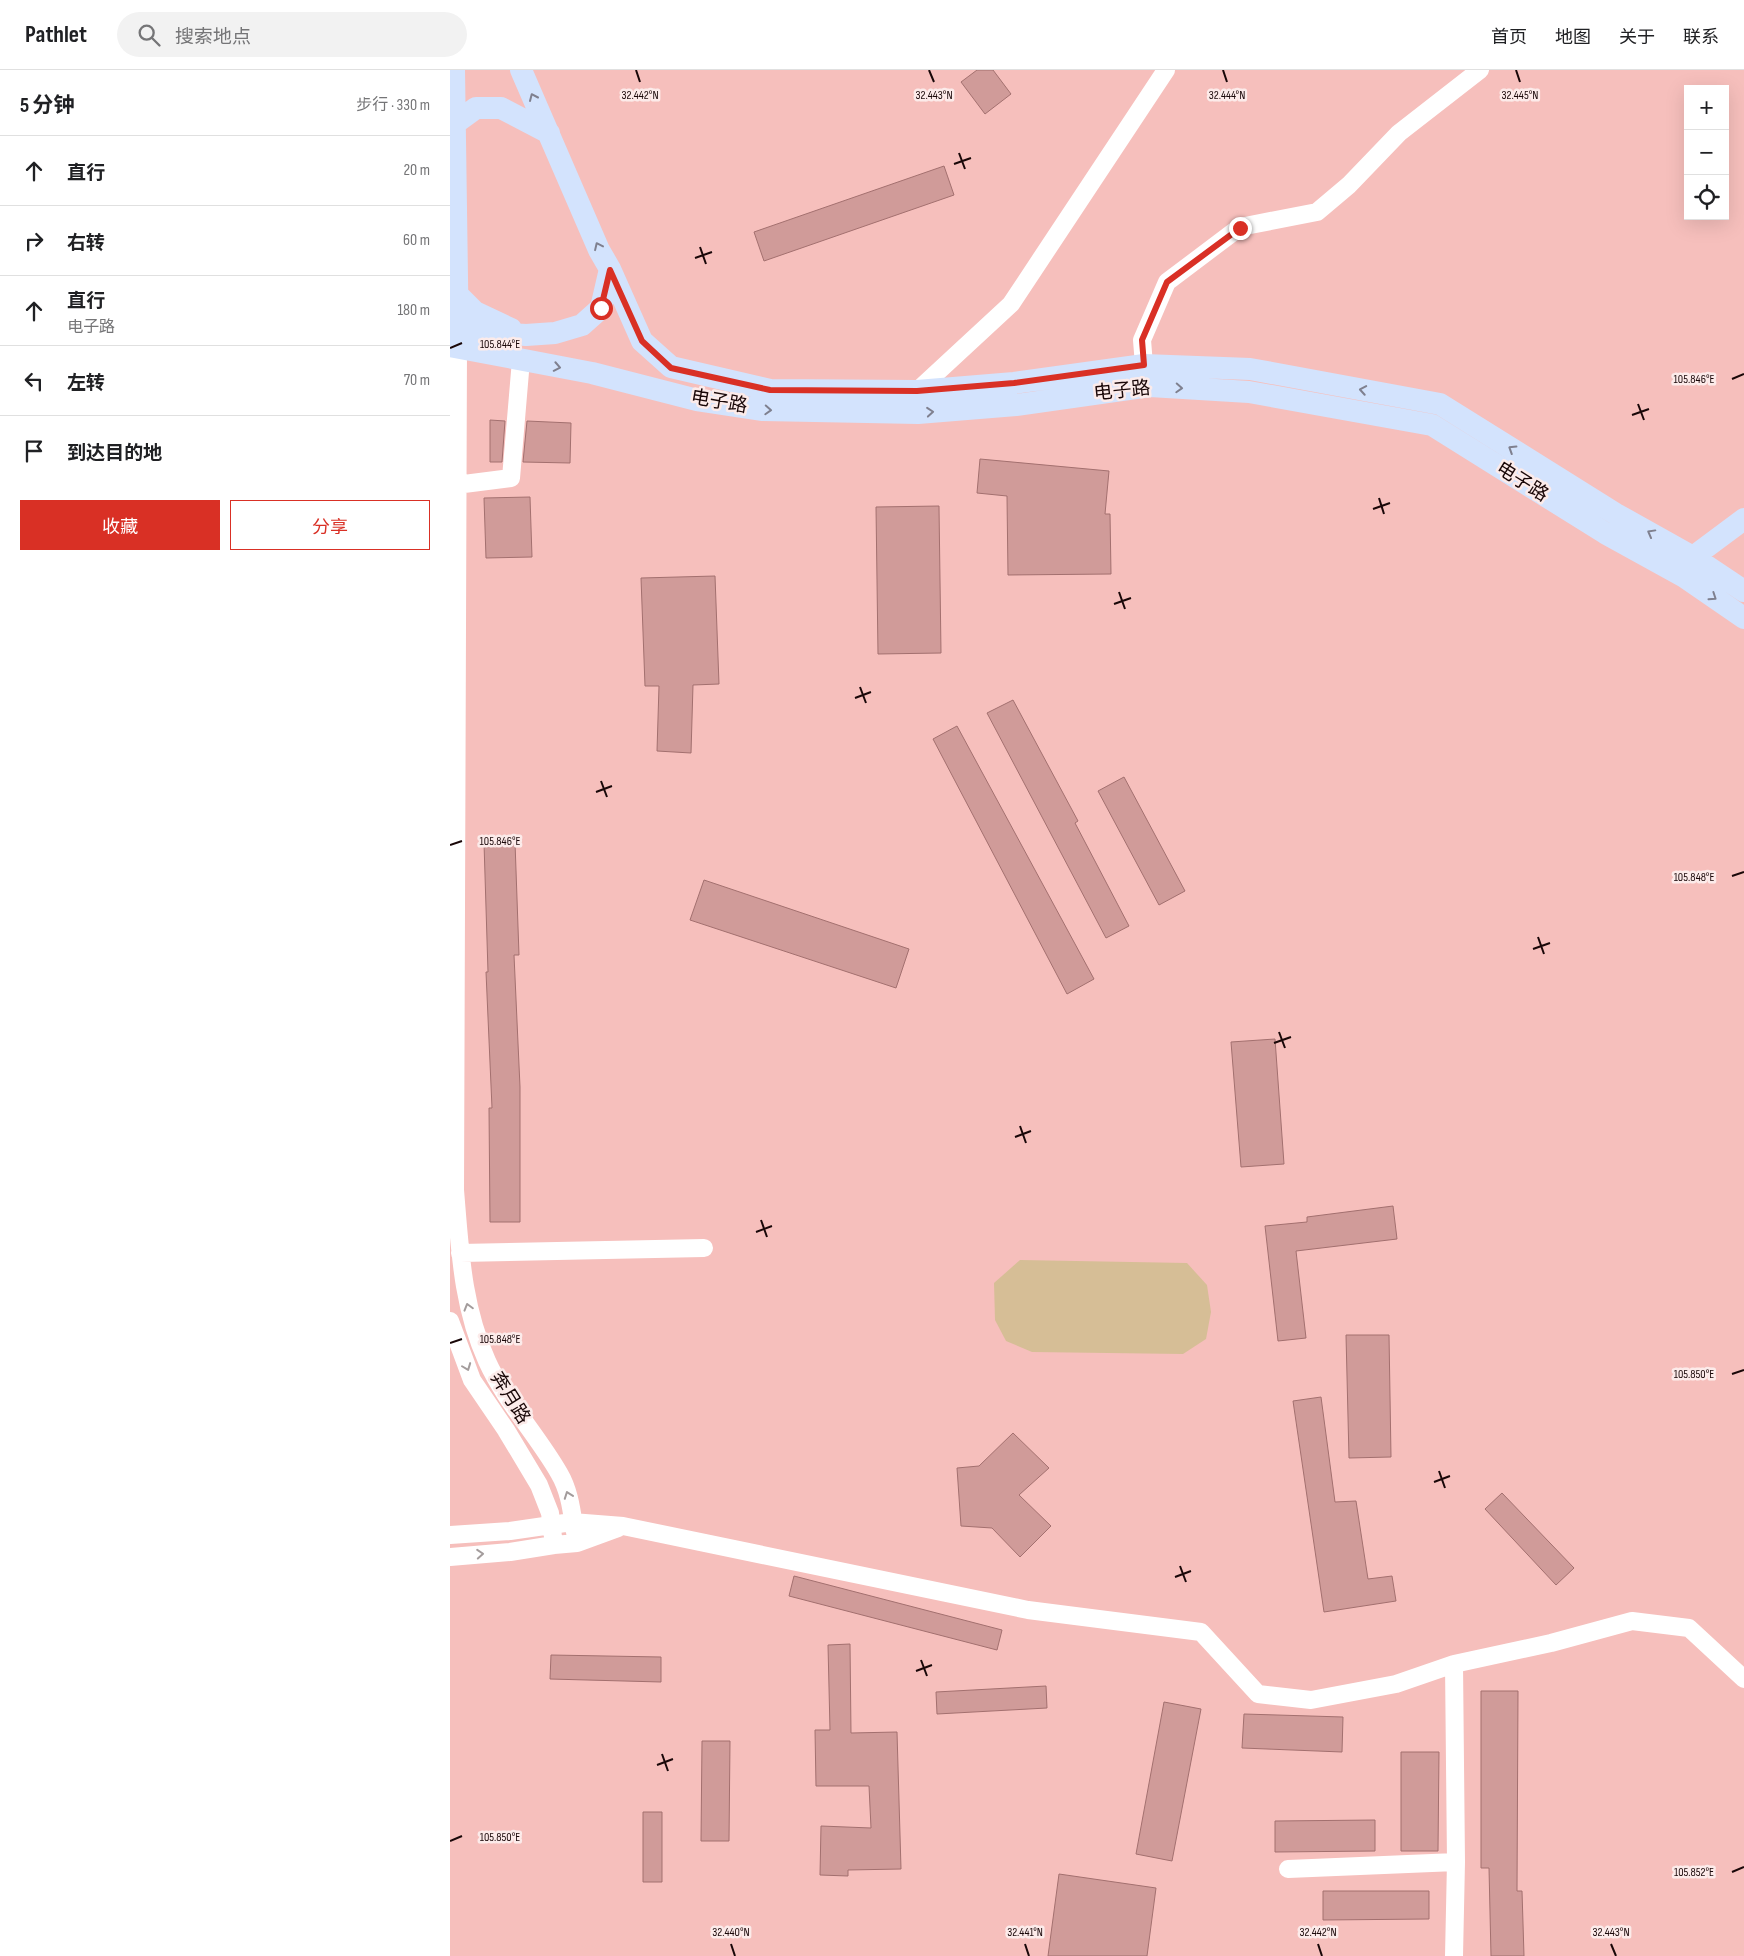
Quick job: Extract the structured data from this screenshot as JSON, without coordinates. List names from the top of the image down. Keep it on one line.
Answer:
{"streets":{"main road":["电子路"],"street":["奔月路"]},"crossings":[["电子路","奔月路"]],"page":{"header":"Pathlet","search":"搜索地点","nav":["首页","地图","关于","联系"],"heading":["5 分钟","步行 · 330 m"],"map_buttons":["+","−"],"list":[["直行","20 m"],["右转","60 m"],["直行","电子路","180 m"],["左转","70 m"],"到达目的地"],"buttons":["收藏","分享"]},"coordinates":["32.442°N","32.445°N","32.443°N","32.444°N","105.844°E","105.846°E","105.848°E","105.850°E","105.852°E","32.440°N","32.441°N"]}
